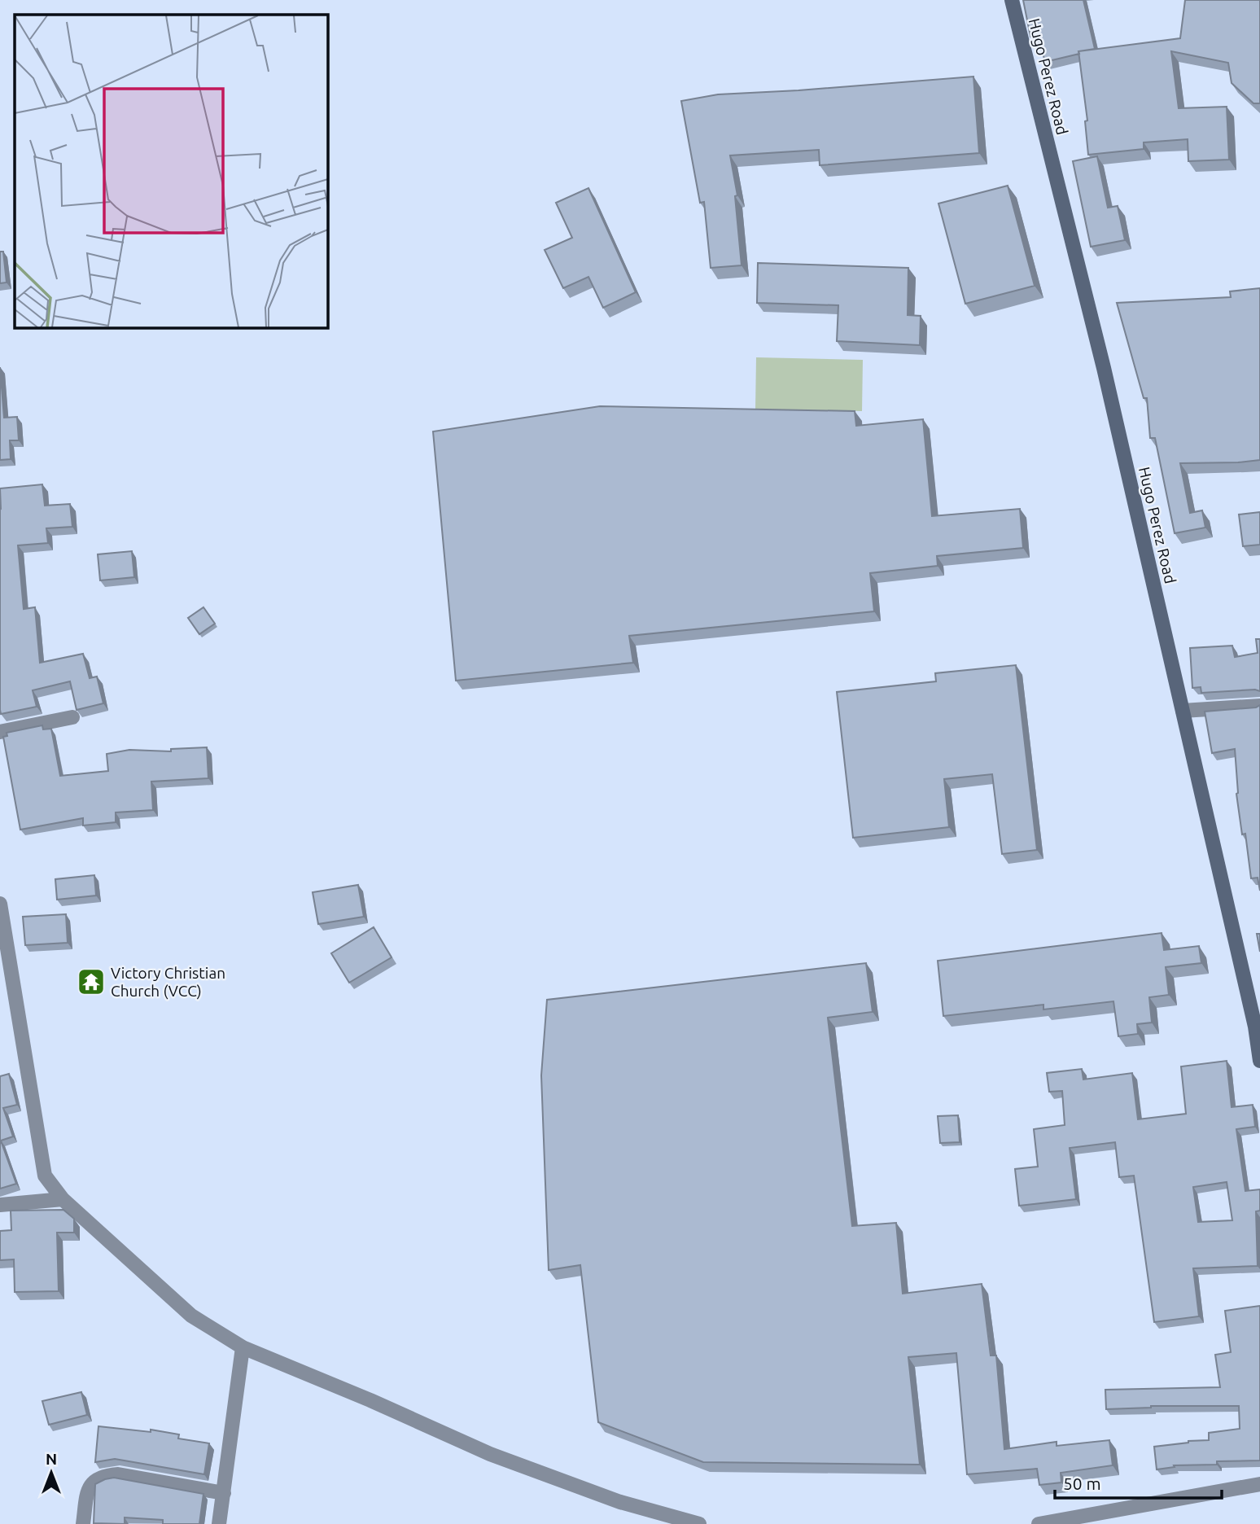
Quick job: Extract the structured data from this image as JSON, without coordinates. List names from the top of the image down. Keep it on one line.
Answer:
{"streets":{"street":["Hugo Perez Road"]},"places":{"temple":["Victory Christian Church (VCC)"]},"scale_bar":"50 m","north":"top"}
